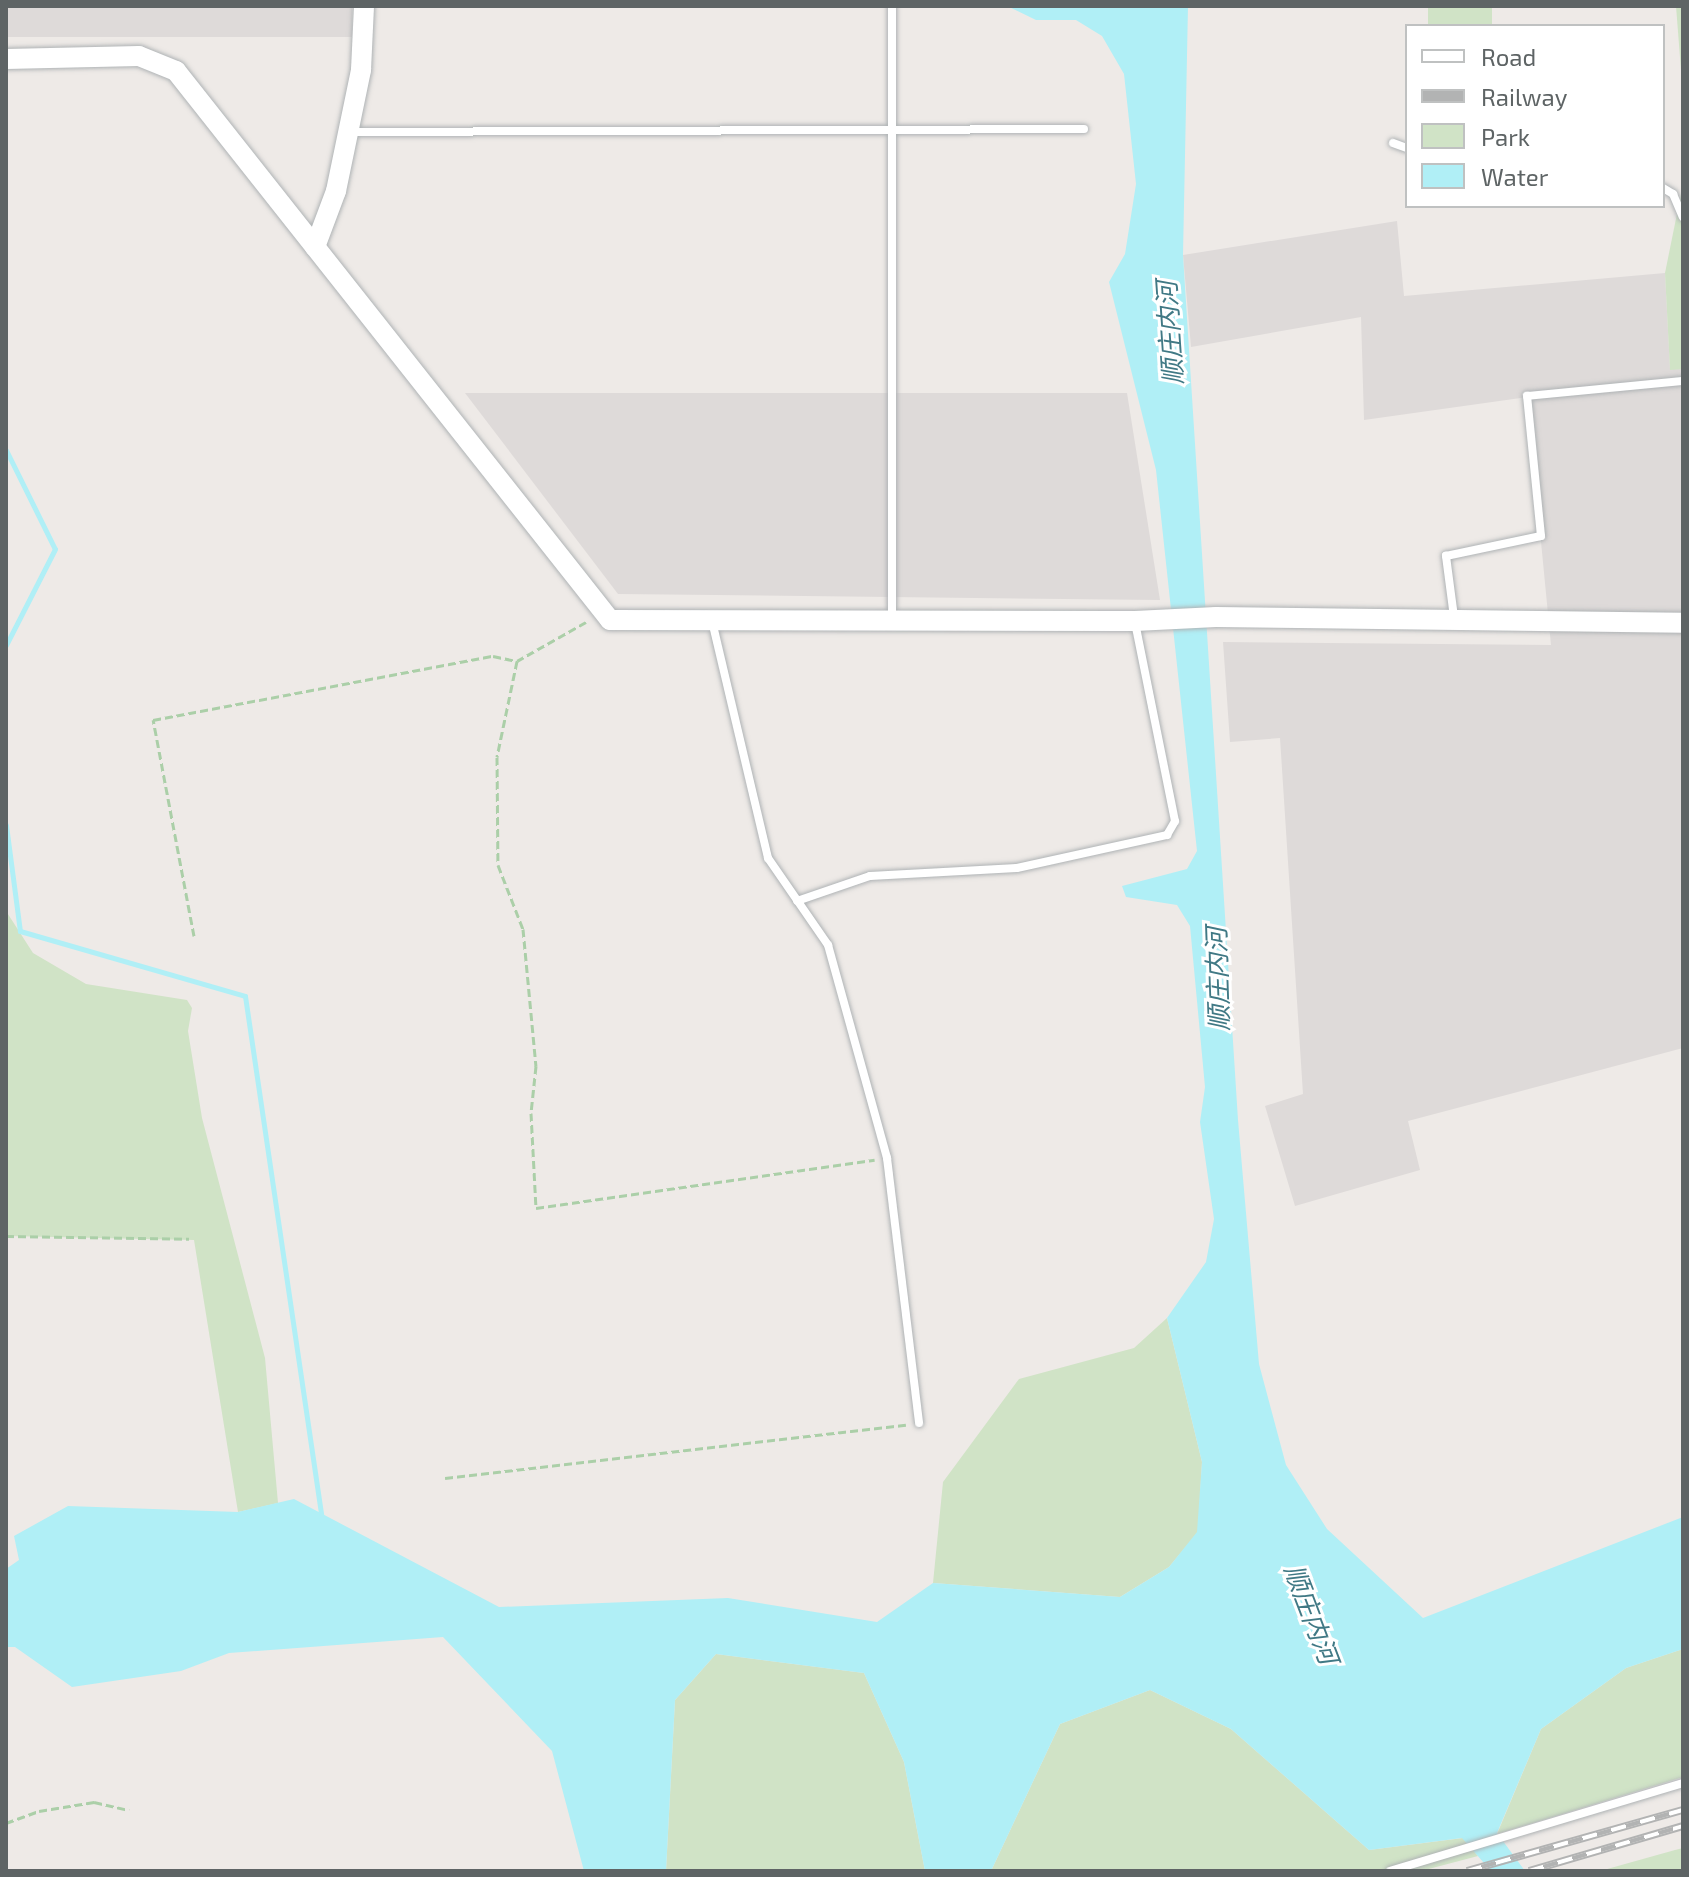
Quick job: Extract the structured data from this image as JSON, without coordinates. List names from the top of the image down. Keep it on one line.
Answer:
{"water":["顺庄内河"],"legend":["Road","Railway","Park","Water"]}
